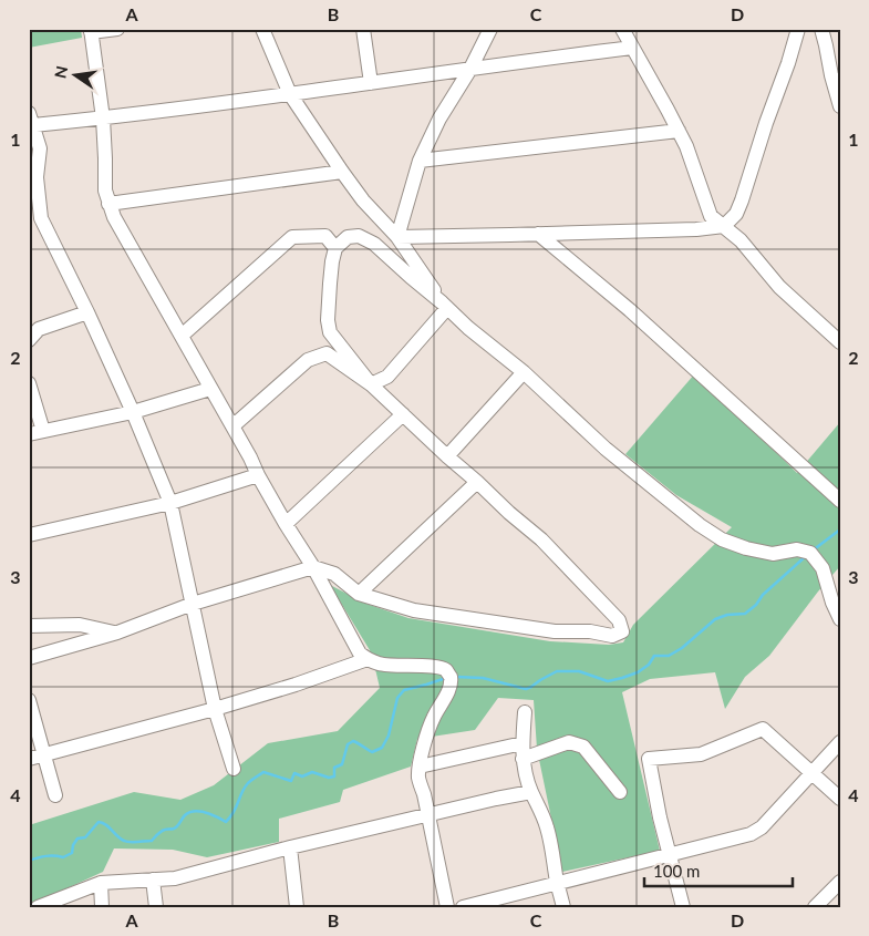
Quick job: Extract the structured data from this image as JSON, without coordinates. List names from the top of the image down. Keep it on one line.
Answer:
{"scale_bar":"100 m","north":"left","grid":{"columns":["A","B","C","D"],"rows":["1","2","3","4"]}}
